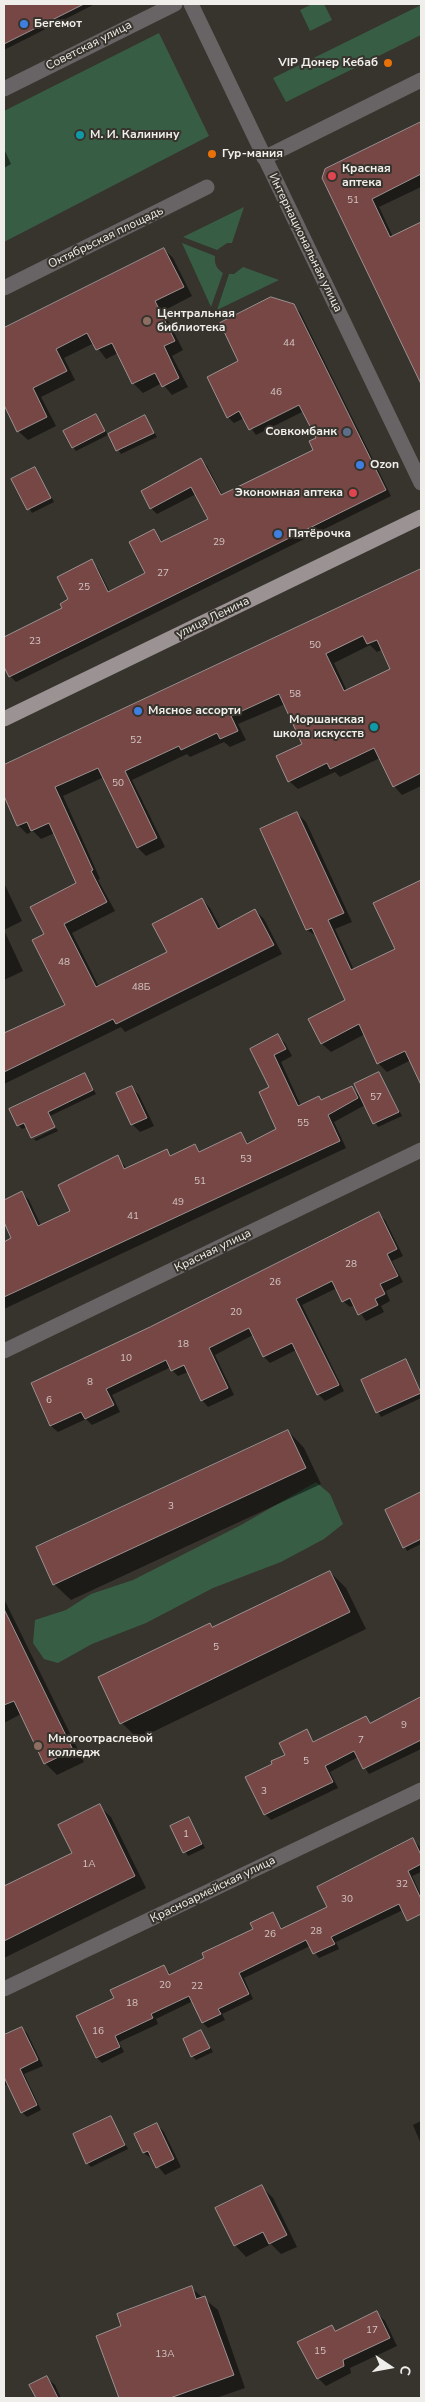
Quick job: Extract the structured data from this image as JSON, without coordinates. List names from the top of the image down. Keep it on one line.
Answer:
{"streets":{"main road":["улица Ленина"],"street":["Советская улица","Октябрьская площадь","Интернациональная улица","Красная улица","Красноармейская улица"]},"places":["Бегемот","VIP Донер Кебаб","М. И. Калинину","Гур-мания","Красная аптека","Центральная библиотека","Совкомбанк","Ozon","Экономная аптека","Пятёрочка","Мясное ассорти","Моршанская школа искусств","Многоотраслевой колледж"],"house_numbers":["51","44","46","29","27","25","23","50","58","52","50","48","48Б","57","55","53","51","49","41","28","26","20","18","10","8","6","3","5","9","7","5","3","1","1А","32","30","28","26","20","22","18","16","17","15","13А"],"north":"right"}
